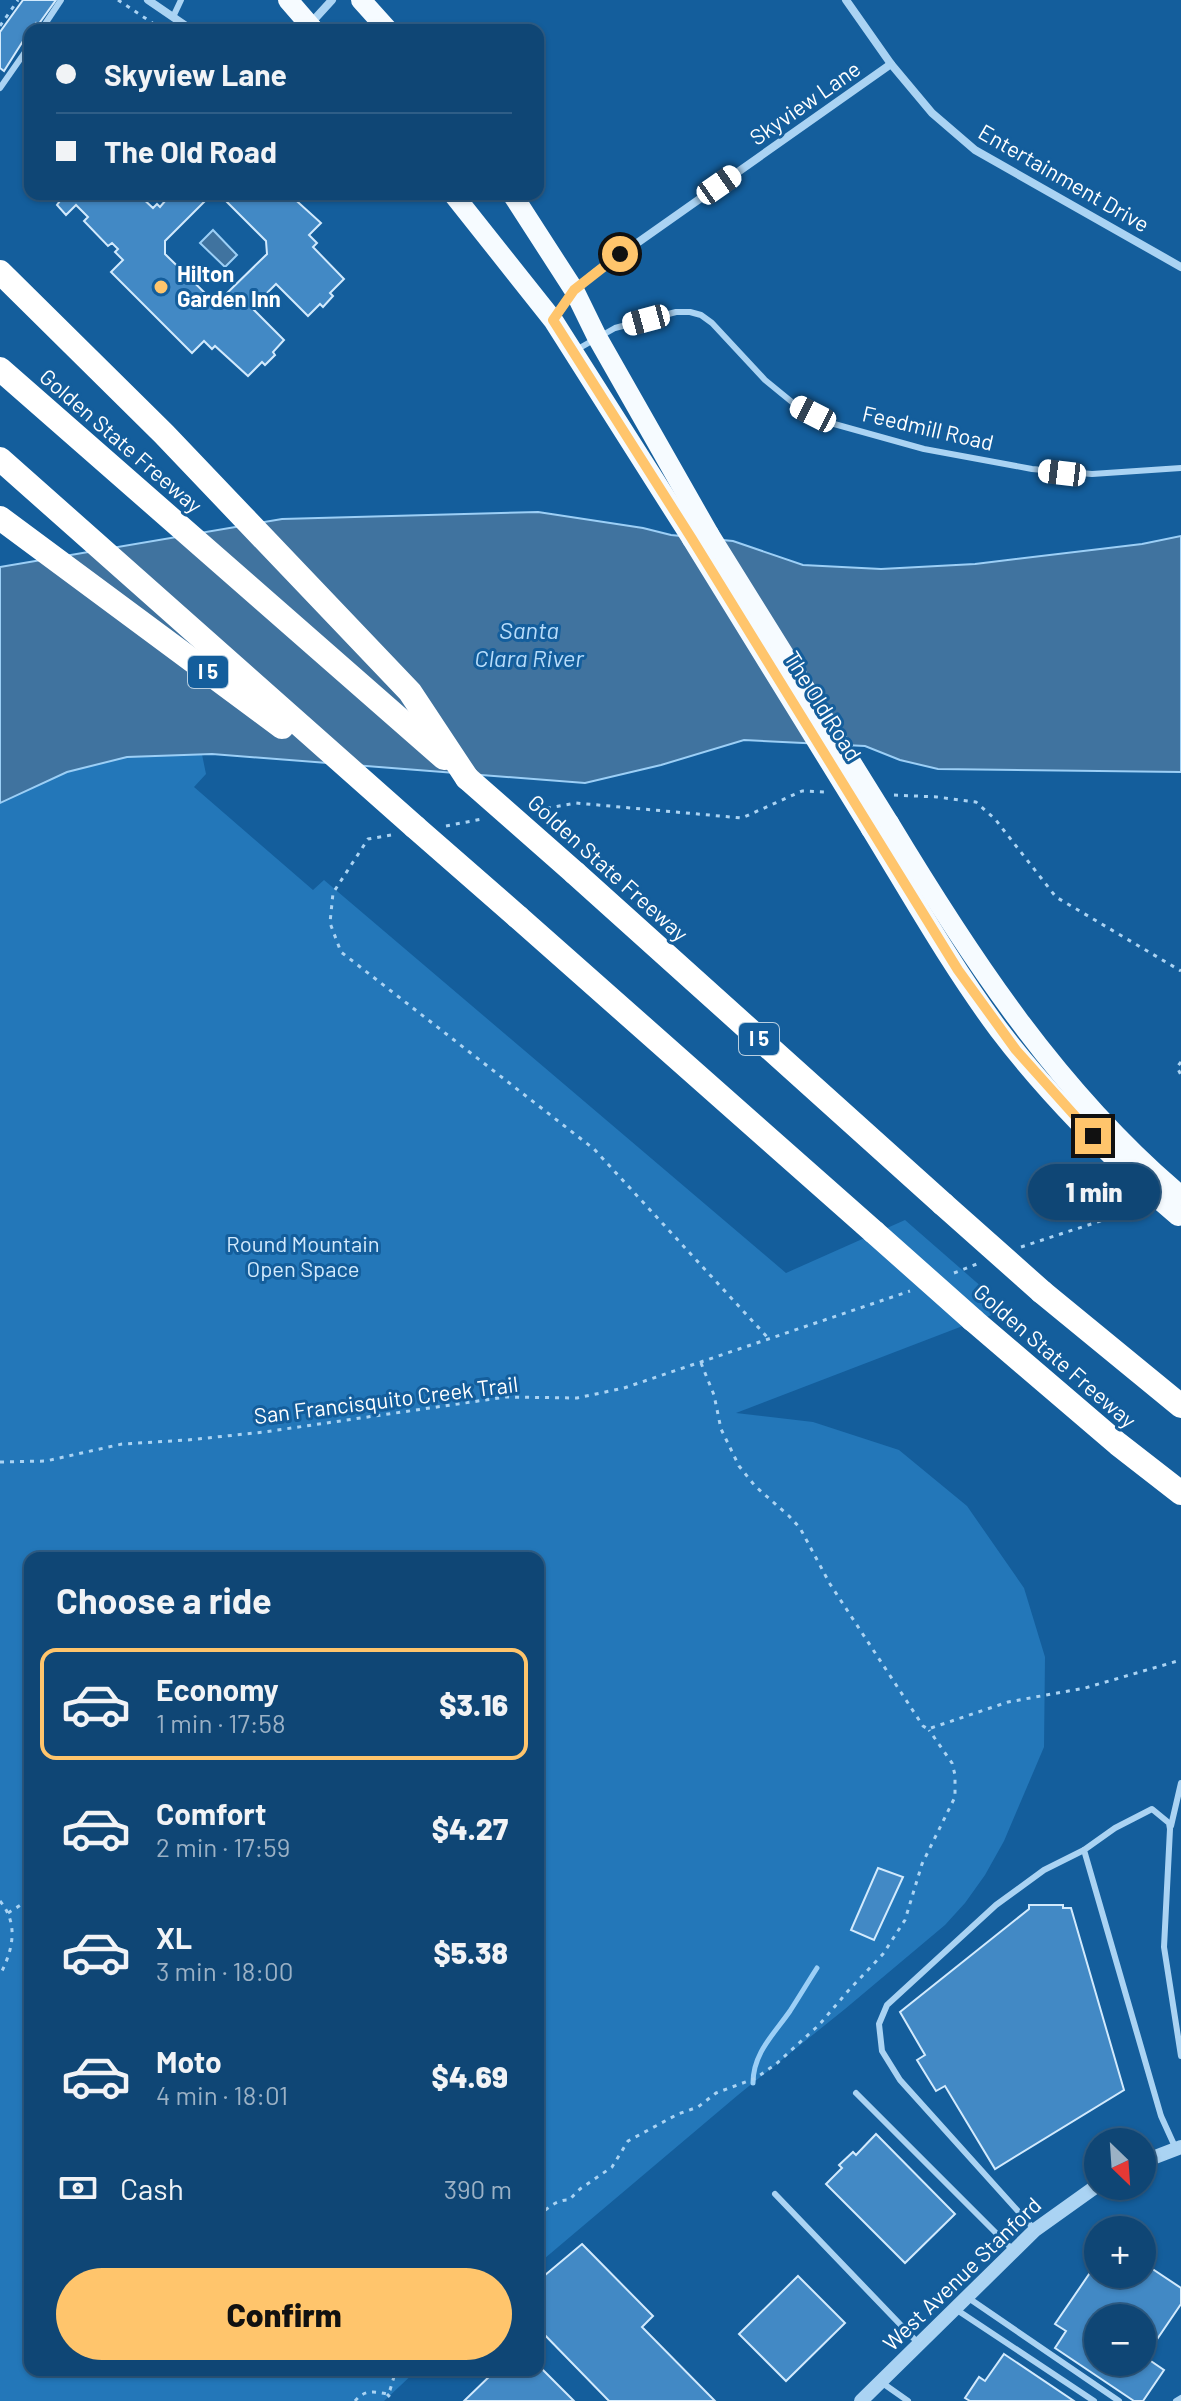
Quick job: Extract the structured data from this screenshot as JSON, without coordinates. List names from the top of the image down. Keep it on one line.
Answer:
{"streets":{"highway":["Golden State Freeway","I 5"],"main road":["The Old Road"],"street":["Skyview Lane","Entertainment Drive","West Avenue Stanford"],"lane":["Feedmill Road"],"path":["San Francisquito Creek Trail"]},"crossings":[["Skyview Lane","Entertainment Drive"],["Skyview Lane","The Old Road"],["Feedmill Road","The Old Road"],["Golden State Freeway","I 5"]],"water":["Santa Clara River"],"parks":["Round Mountain Open Space"],"places":["Hilton Garden Inn"],"north":"bottom right","page":{"banner":["Skyview Lane","The Old Road"],"bubble":"1 min","heading":"Choose a ride","list":[{"name":"Economy","note":"1 min · 17:58","value":"$3.16"},{"name":"Comfort","note":"2 min · 17:59","value":"$4.27"},{"name":"XL","note":"3 min · 18:00","value":"$5.38"},{"name":"Moto","note":"4 min · 18:01","value":"$4.69"}],"map_buttons":["+","−"],"pay":["Cash","390 m"],"buttons":"Confirm"}}
